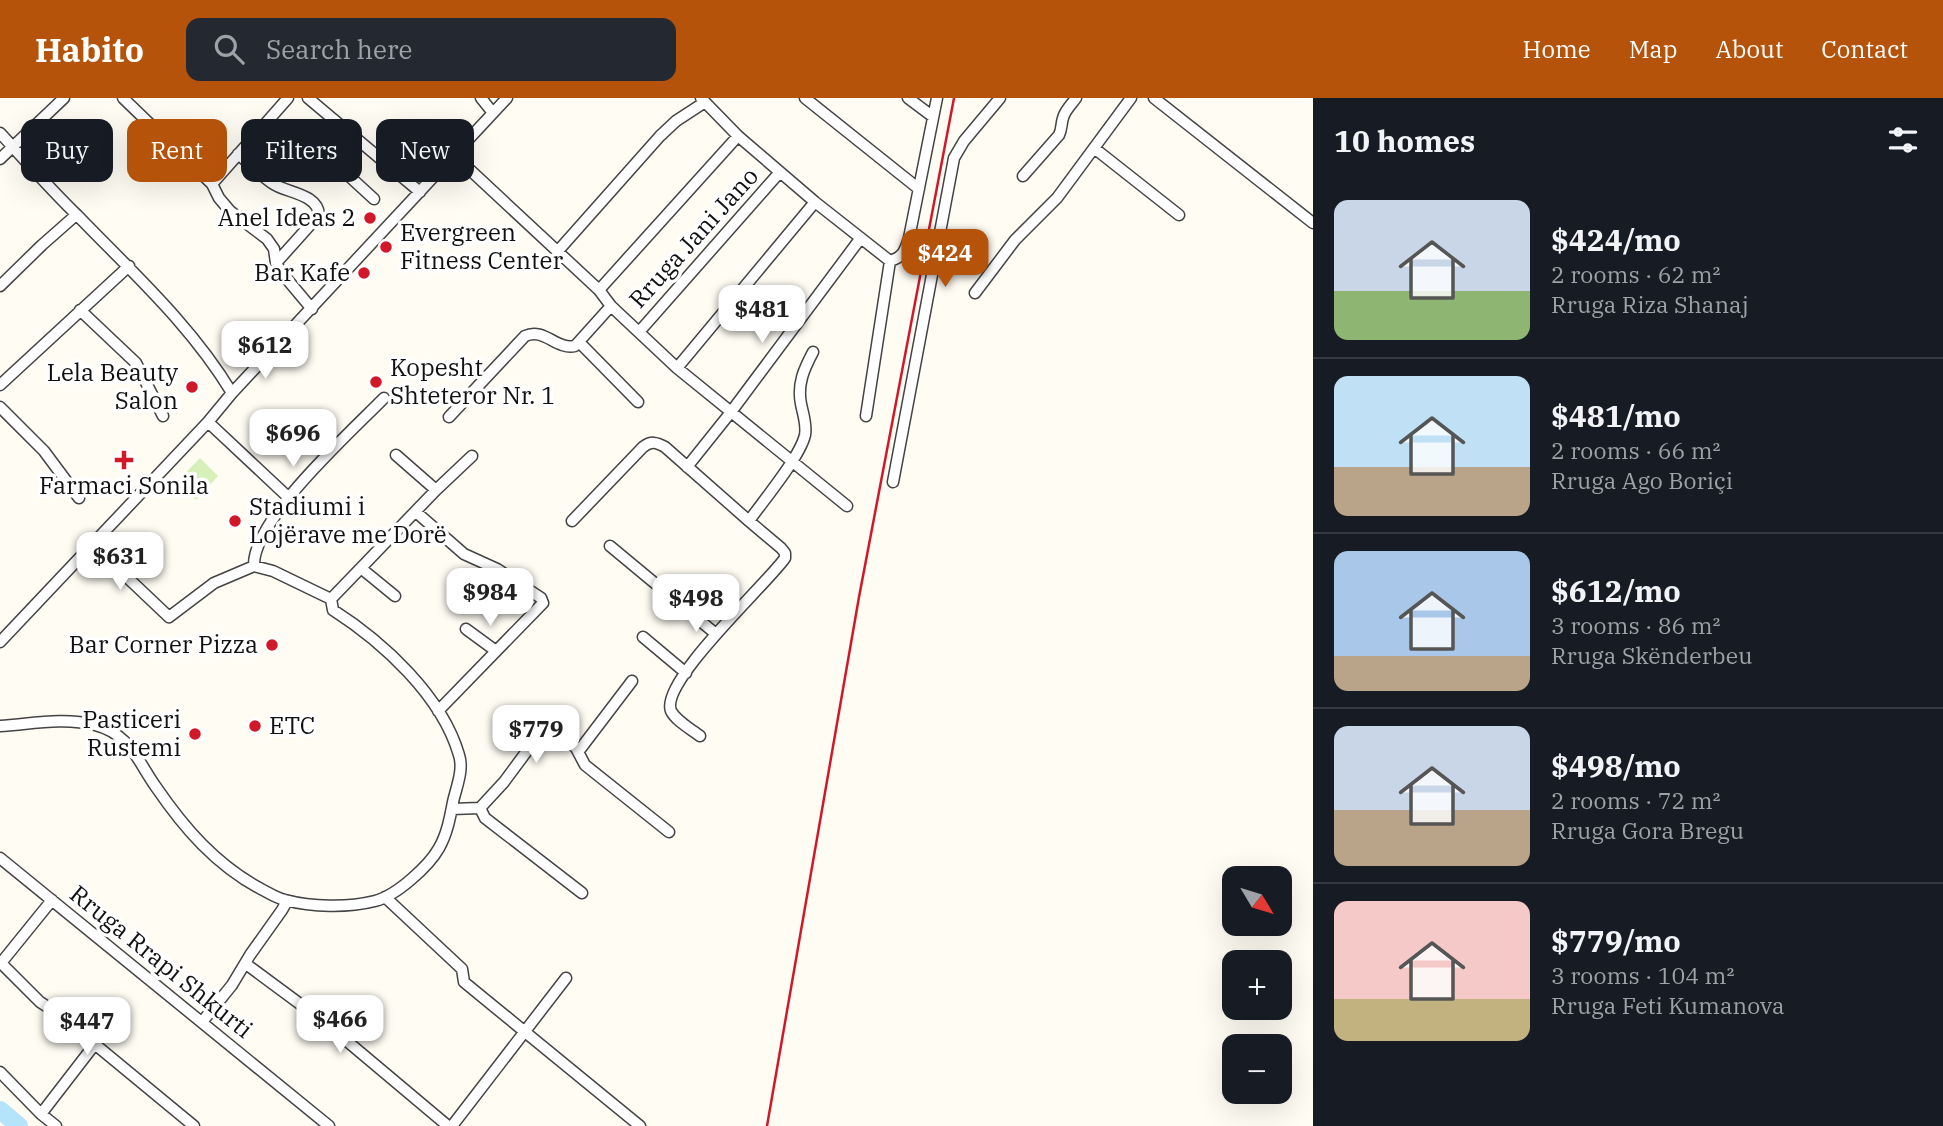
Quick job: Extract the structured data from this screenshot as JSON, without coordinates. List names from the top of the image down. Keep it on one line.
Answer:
{"streets":{"street":["Rruga Jani Jano","Rruga Rrapi Shkurti"]},"places":{"other":["Anel Ideas 2","Evergreen Fitness Center","Bar Kafe","Kopesht Shteteror Nr. 1","Lela Beauty Salon","Stadiumi i Lojërave me Dorë","Bar Corner Pizza","ETC","Pasticeri Rustemi"],"health":["Farmaci Sonila"]},"north":"bottom right","page":{"header":"Habito","search":"Search here","nav":["Home","Map","About","Contact"],"heading":"10 homes","chip":["Buy","Rent","Filters","New"],"list":[{"name":"$424/mo","note":"2 rooms · 62 m² · Rruga Riza Shanaj"},{"name":"$481/mo","note":"2 rooms · 66 m² · Rruga Ago Boriçi"},{"name":"$612/mo","note":"3 rooms · 86 m² · Rruga Skënderbeu"},{"name":"$498/mo","note":"2 rooms · 72 m² · Rruga Gora Bregu"},{"name":"$779/mo","note":"3 rooms · 104 m² · Rruga Feti Kumanova"}],"price":["$424","$481","$612","$696","$631","$984","$498","$779","$466","$447"],"map_buttons":["+","−"]}}
